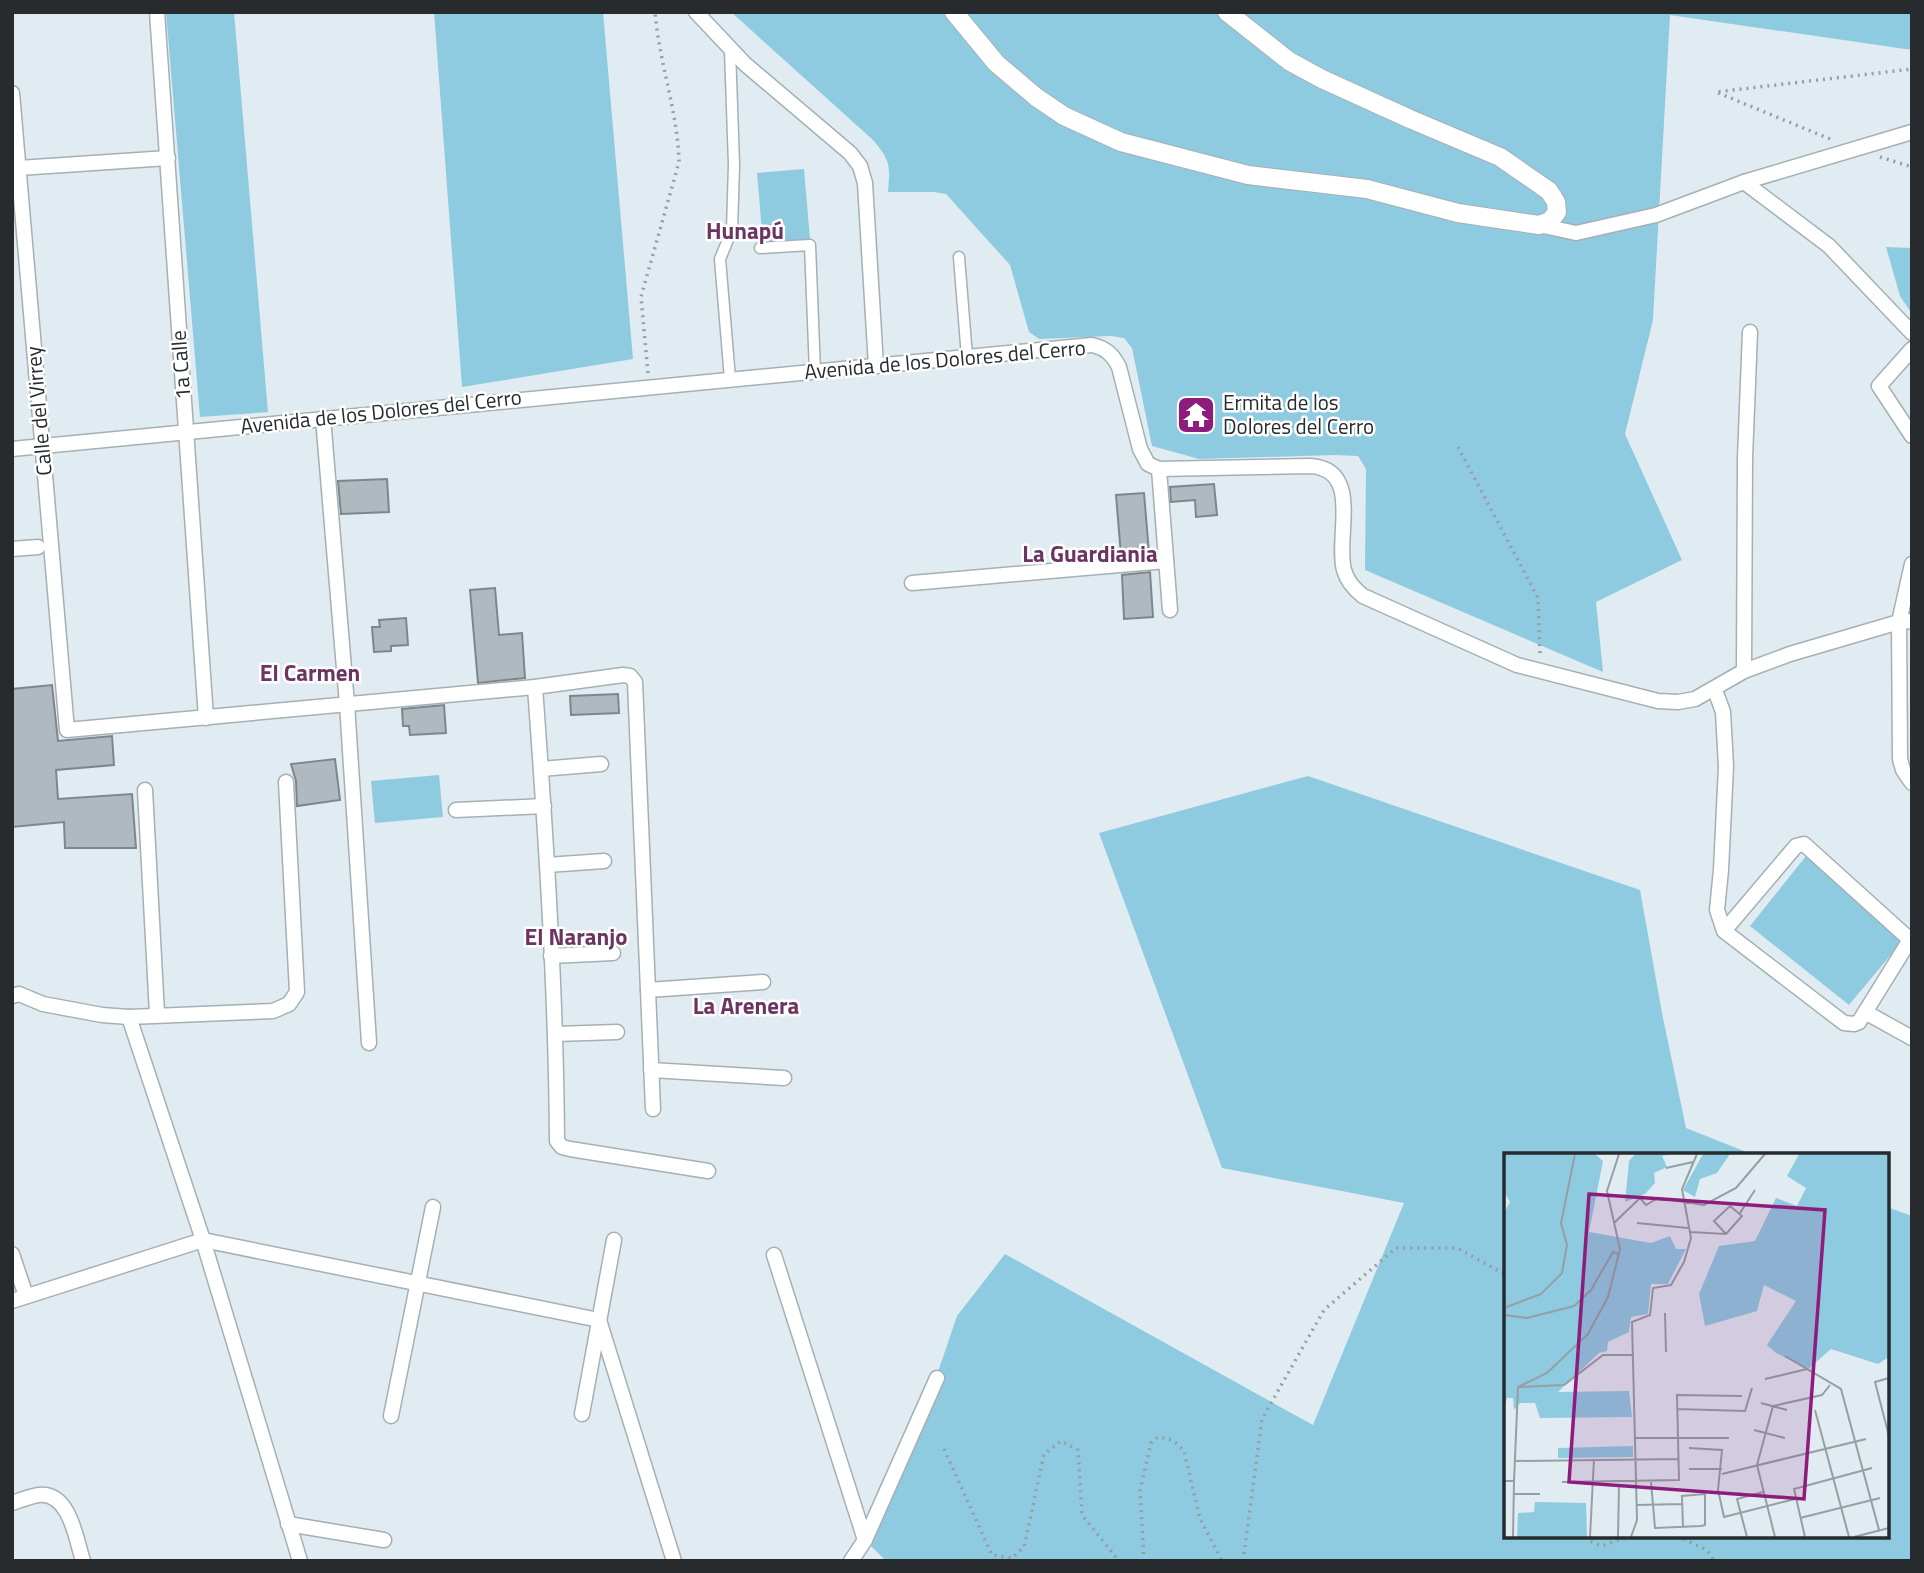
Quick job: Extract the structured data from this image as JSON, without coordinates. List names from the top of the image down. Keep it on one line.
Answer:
{"streets":{"street":["Avenida de los Dolores del Cerro","1a Calle","Calle del Virrey"]},"crossings":[["Avenida de los Dolores del Cerro","1a Calle"],["Avenida de los Dolores del Cerro","Calle del Virrey"],["1a Calle","Calle del Virrey"]],"districts":["Hunapú","La Guardiania","El Carmen","El Naranjo","La Arenera"],"places":{"temple":["Ermita de los Dolores del Cerro"]}}
